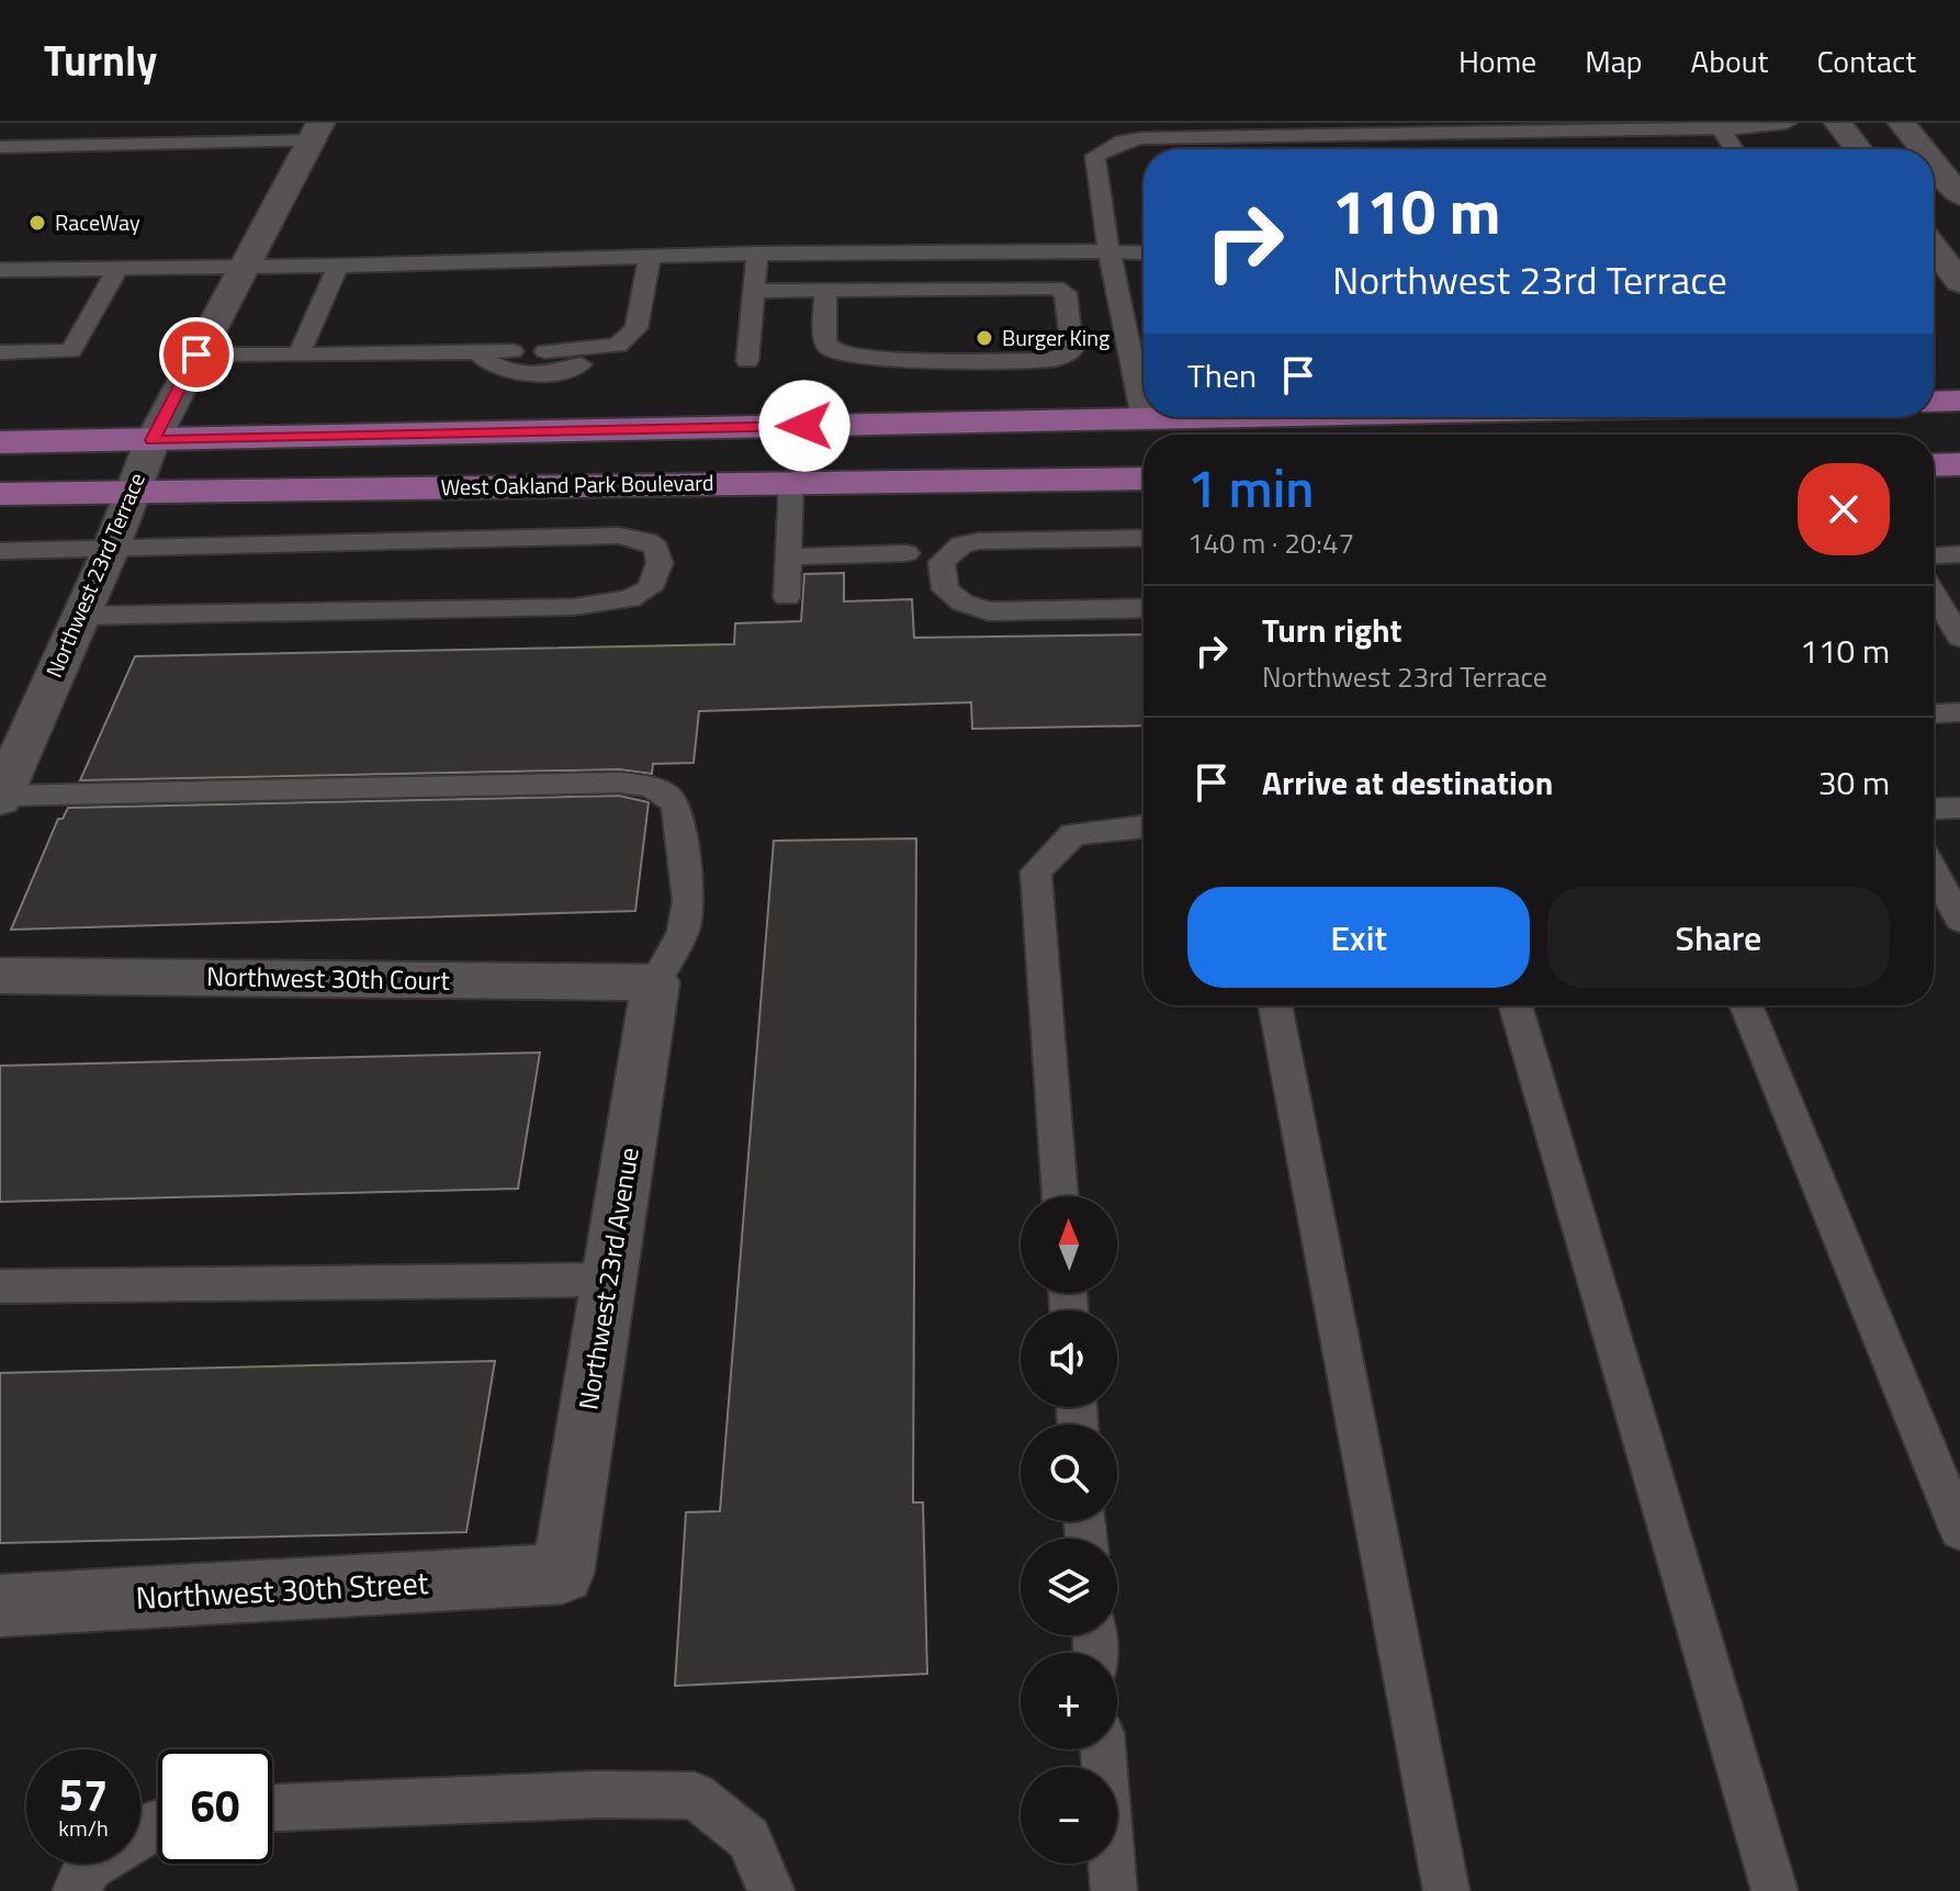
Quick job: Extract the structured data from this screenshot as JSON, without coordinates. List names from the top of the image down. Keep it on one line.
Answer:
{"streets":{"main road":["West Oakland Park Boulevard"],"street":["Northwest 23rd Terrace","Northwest 30th Court","Northwest 23rd Avenue","Northwest 30th Street"]},"crossings":[["West Oakland Park Boulevard","Northwest 23rd Terrace"],["Northwest 30th Court","Northwest 23rd Avenue"],["Northwest 23rd Avenue","Northwest 30th Street"]],"places":["RaceWay","Burger King"],"north":"top","page":{"header":"Turnly","nav":["Home","Map","About","Contact"],"turn":["110 m","Northwest 23rd Terrace"],"then":"Then","heading":["1 min","140 m · 20:47"],"list":[{"name":"Turn right","note":"Northwest 23rd Terrace","value":"110 m"},{"name":"Arrive at destination","value":"30 m"}],"buttons":["Exit","Share"],"map_buttons":["+","−"],"speed":"57 km/h","limit":"60"}}
